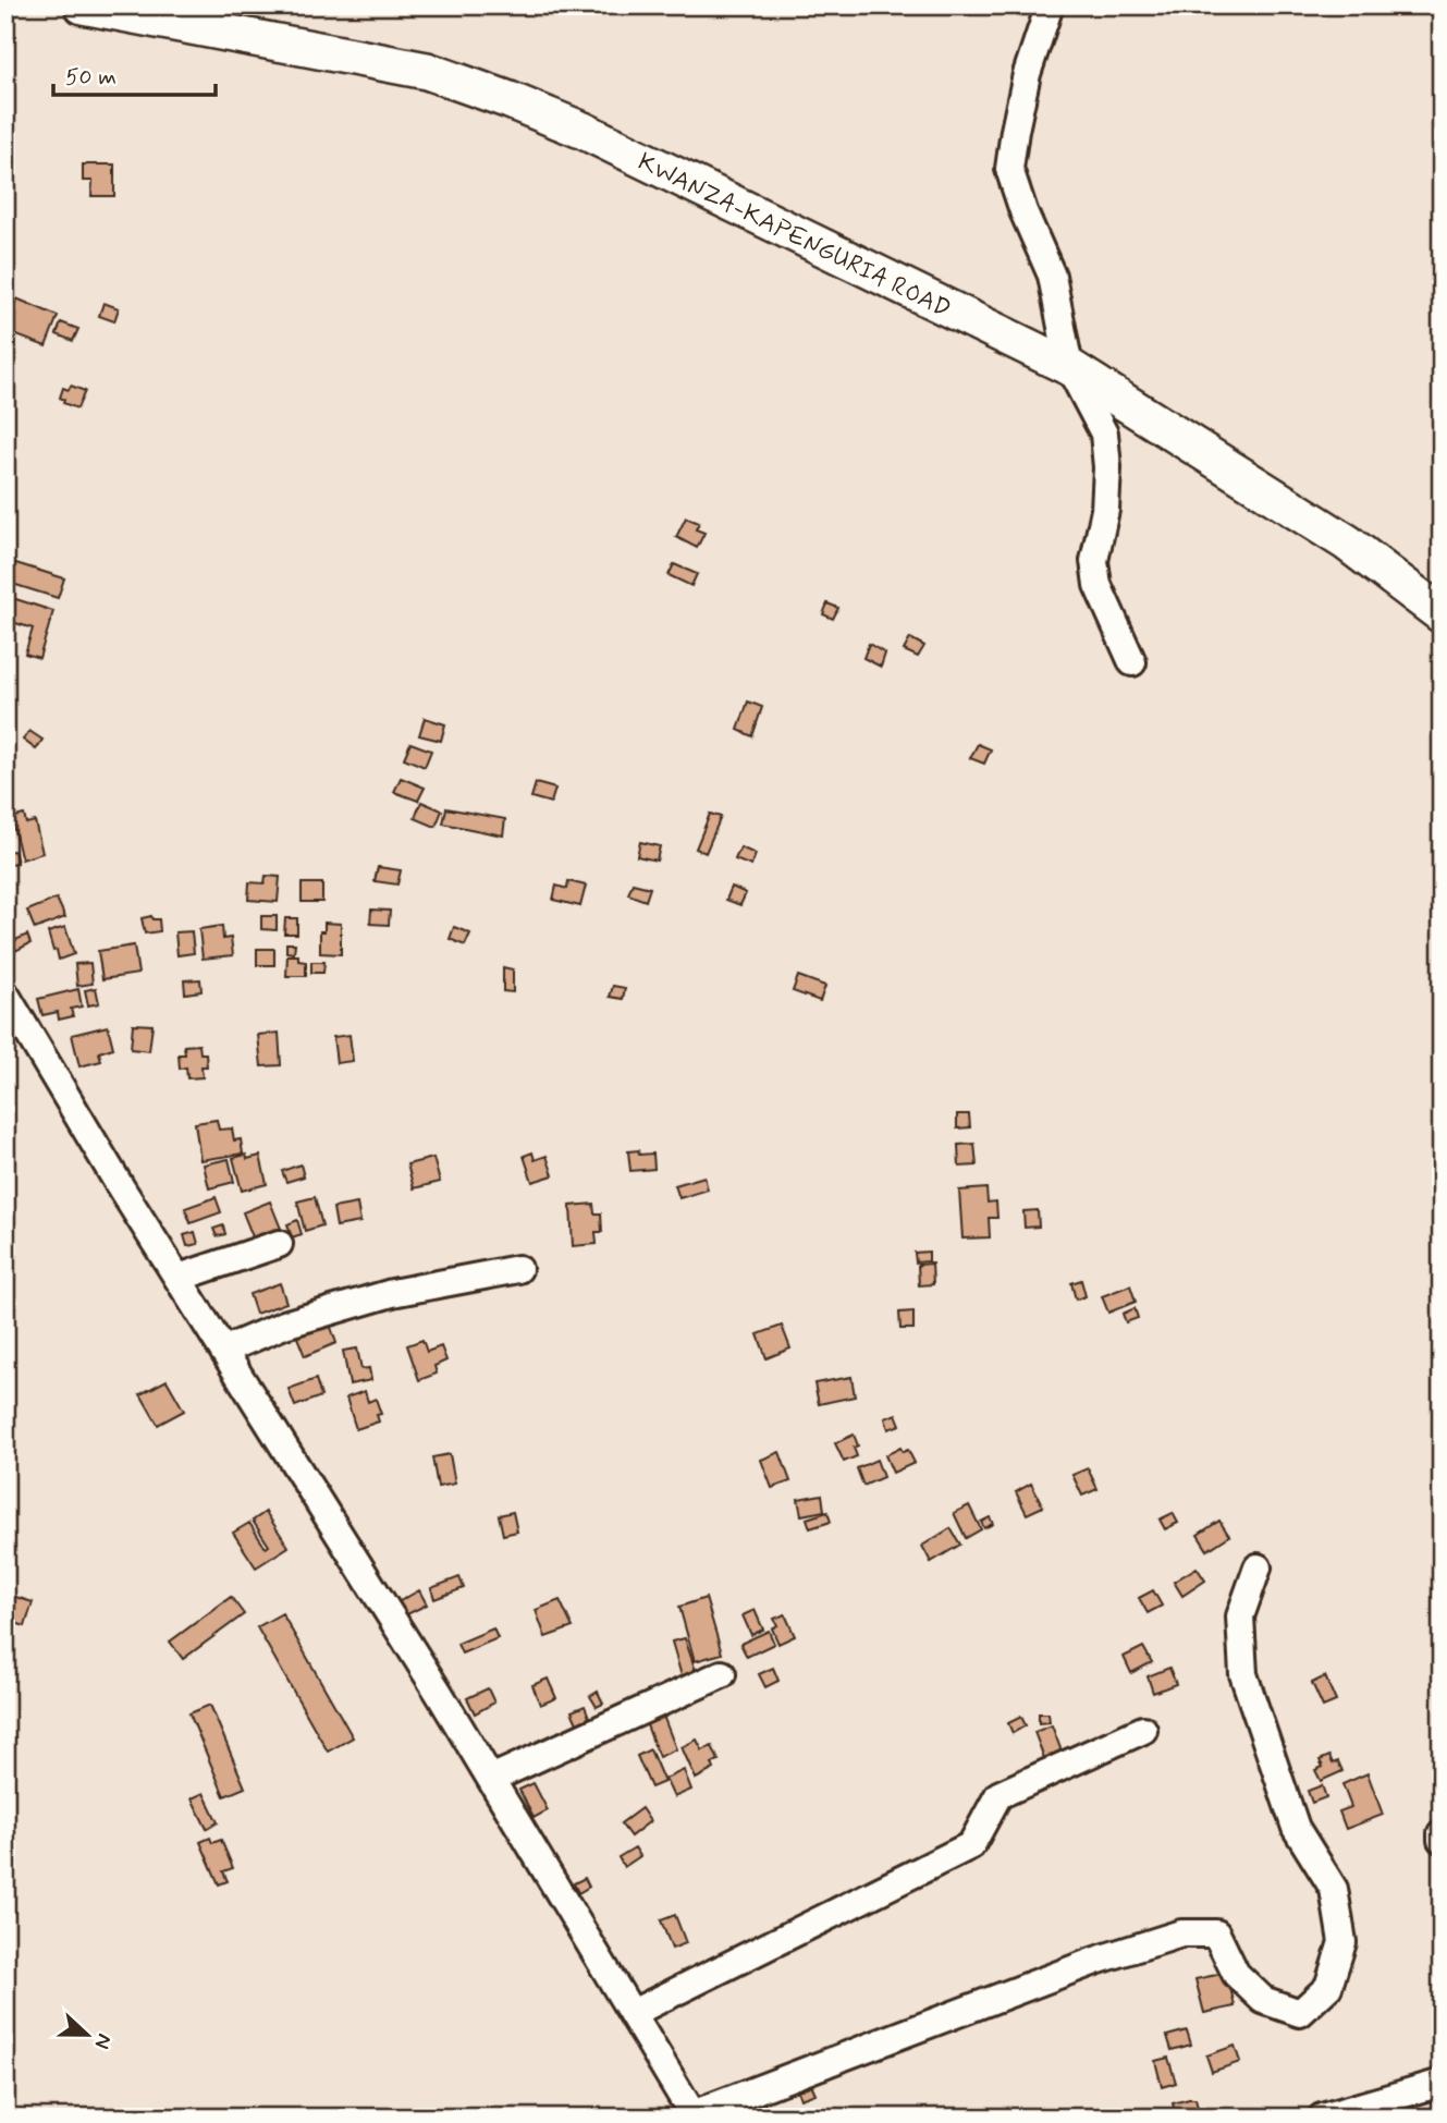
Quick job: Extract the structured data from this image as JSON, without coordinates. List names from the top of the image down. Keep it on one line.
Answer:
{"streets":{"street":["KWANZA-KAPENGURIA ROAD"]},"scale_bar":"50 m","north":"right"}
